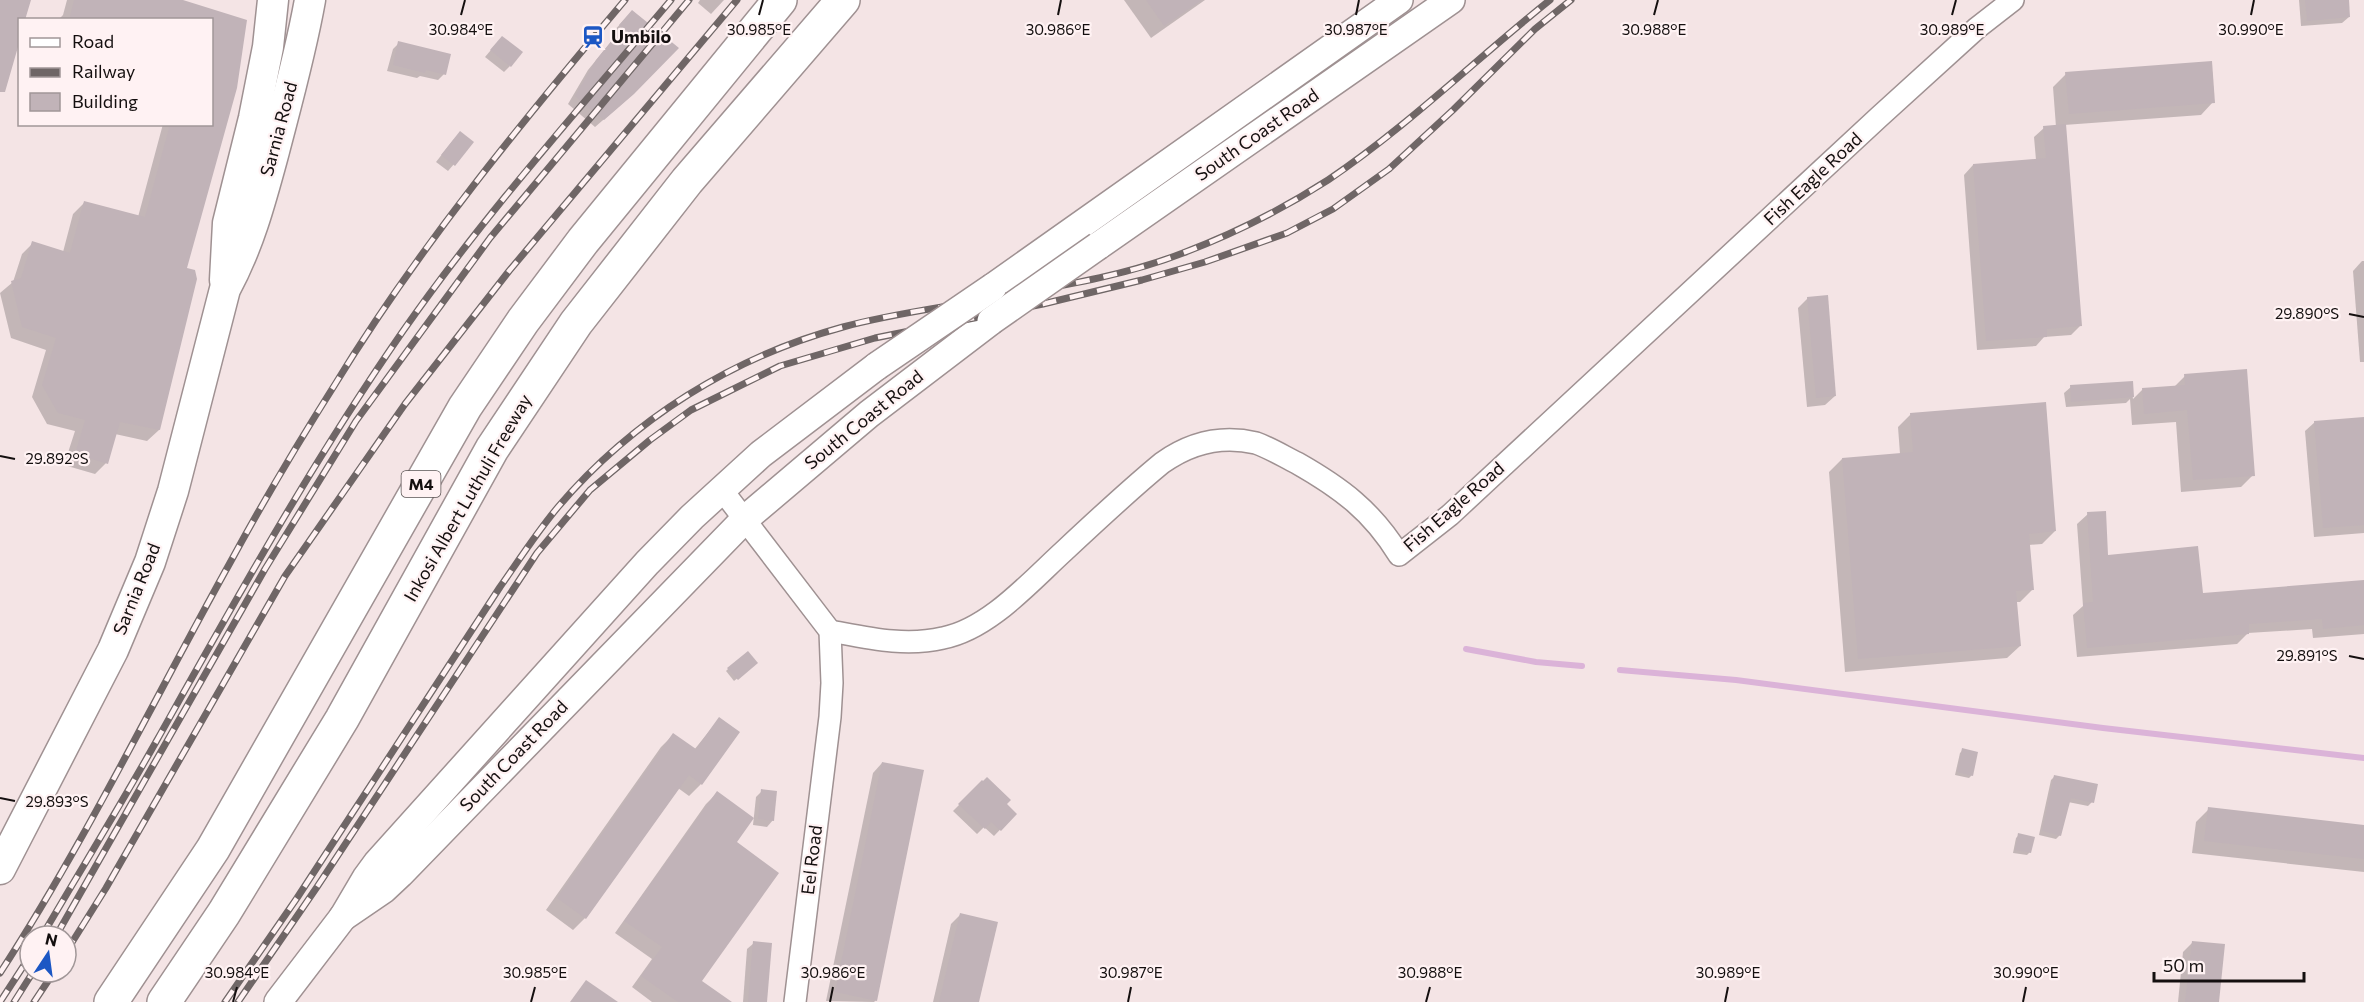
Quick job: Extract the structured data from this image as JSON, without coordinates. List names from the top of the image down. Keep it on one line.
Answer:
{"streets":{"highway":["M4","Inkosi Albert Luthuli Freeway"],"main road":["Sarnia Road"],"street":["South Coast Road","Fish Eagle Road","Eel Road"]},"crossings":[["Fish Eagle Road","Eel Road"]],"places":{"station":["Umbilo"]},"legend":["Road","Railway","Building"],"scale_bar":"50 m","north":"top","coordinates":["30.984°E","30.985°E","30.987°E","30.988°E","30.986°E","30.989°E","30.990°E","29.890°S","29.892°S","29.891°S","29.893°S"]}
